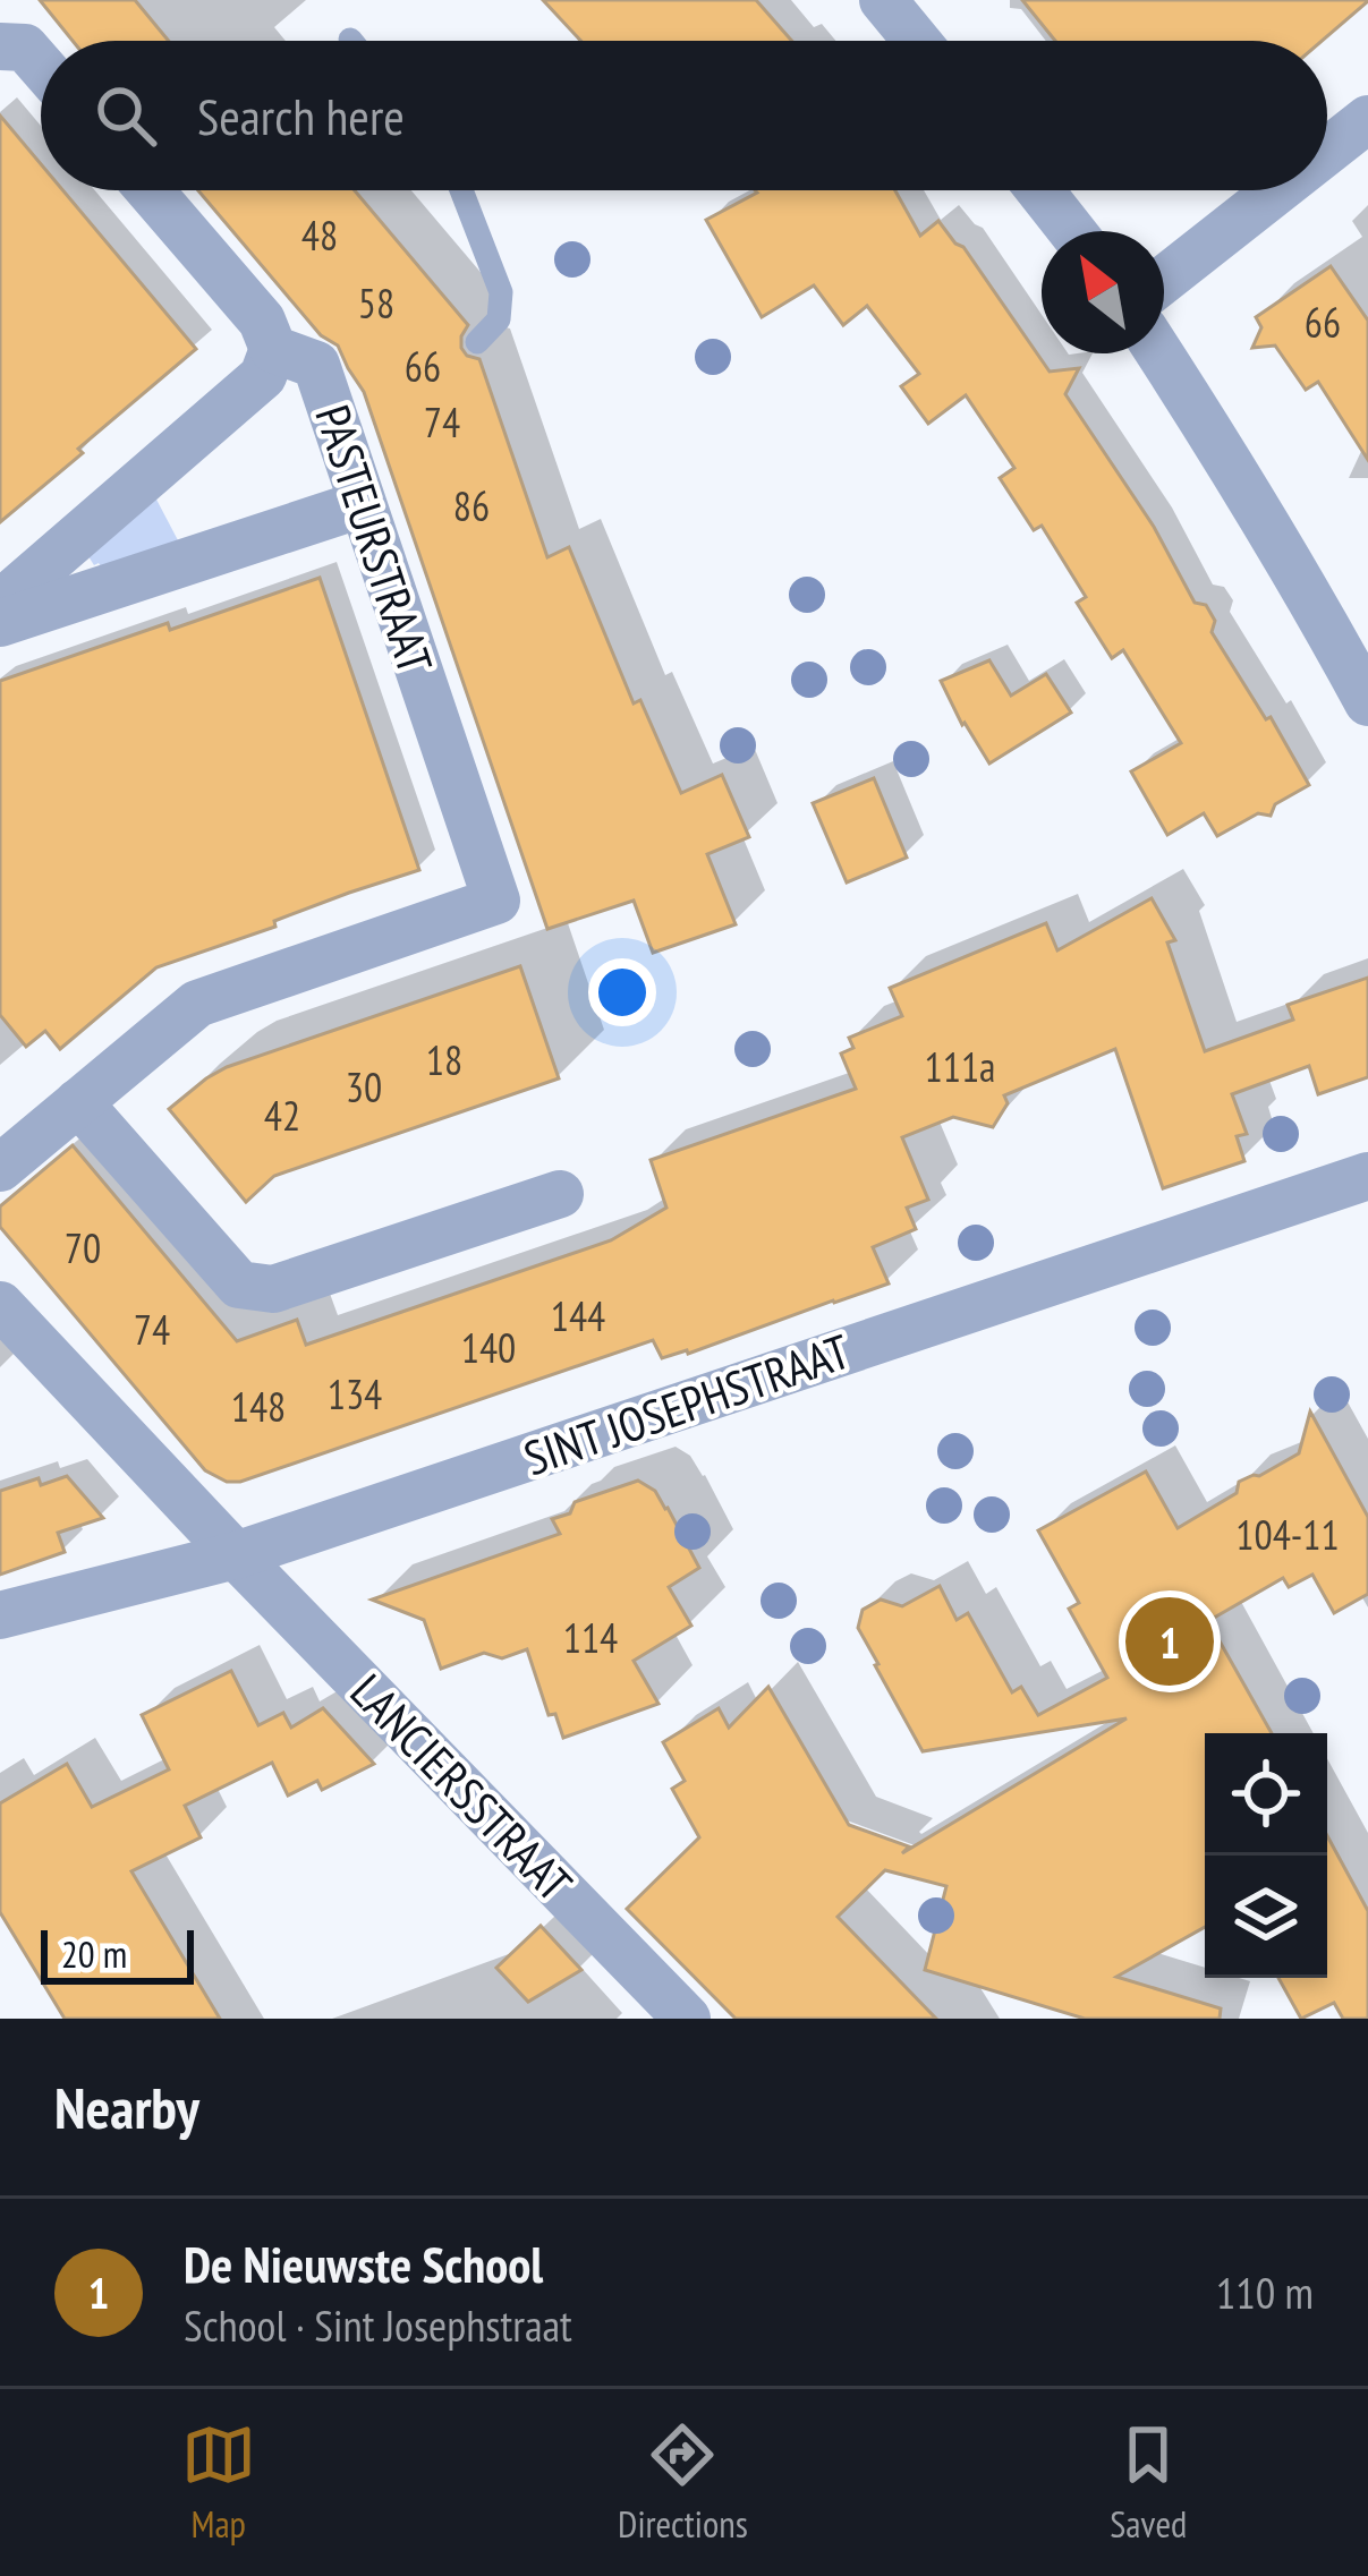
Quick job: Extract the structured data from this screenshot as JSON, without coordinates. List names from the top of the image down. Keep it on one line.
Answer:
{"streets":{"street":["PASTEURSTRAAT","SINT JOSEPHSTRAAT","LANCIERSSTRAAT"]},"crossings":[["SINT JOSEPHSTRAAT","LANCIERSSTRAAT"]],"house_numbers":["48","58","66","66","74","86","18","111a","30","42","70","144","74","140","134","148","104-11","114"],"scale_bar":"20 m","north":"top left","page":{"search":"Search here","pins":"1","scale":"20 m","heading":"Nearby","list":[{"mark":"1","name":"De Nieuwste School","note":"School · Sint Josephstraat","value":"110 m"}],"nav":["Map","Directions","Saved"]}}
